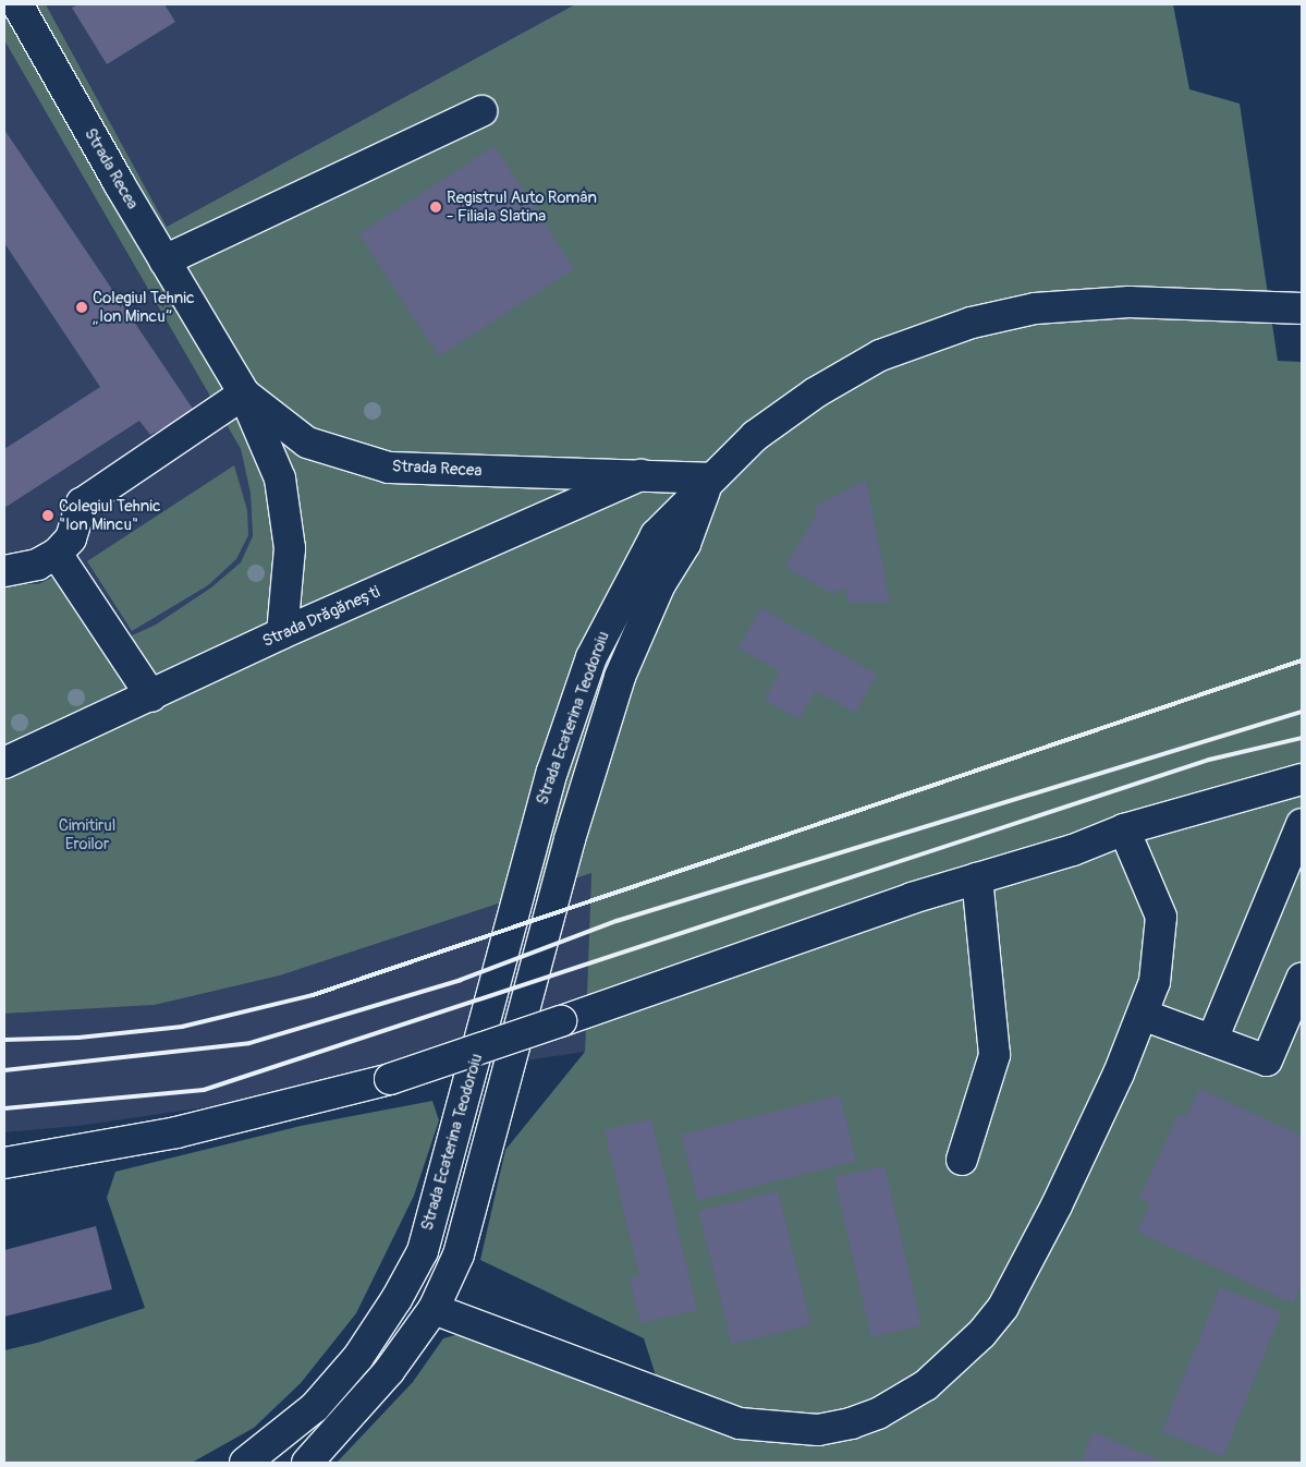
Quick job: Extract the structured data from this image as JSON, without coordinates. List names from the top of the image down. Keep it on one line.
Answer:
{"streets":{"main road":["Strada Recea","Strada Drăgănești","Strada Ecaterina Teodoroiu"]},"crossings":[["Strada Recea","Strada Drăgănești"],["Strada Recea","Strada Ecaterina Teodoroiu"]],"parks":["Cimitirul Eroilor"],"places":["Registrul Auto Român - Filiala Slatina","Colegiul Tehnic „Ion Mincu”","Colegiul Tehnic \"Ion Mincu\""]}
